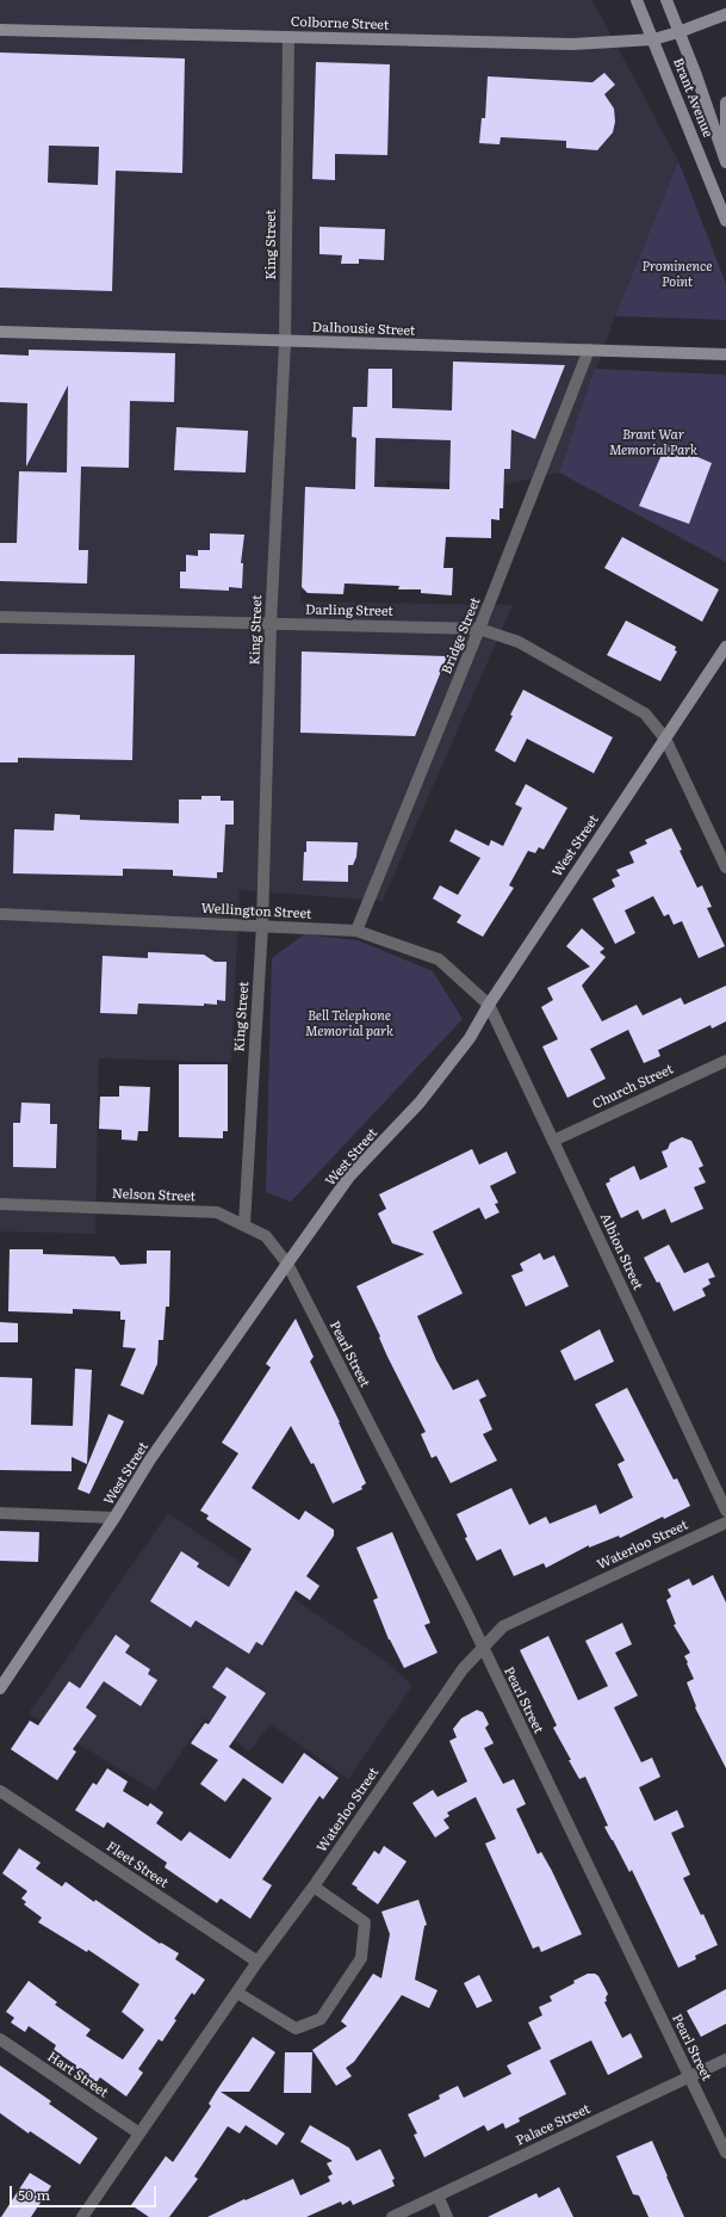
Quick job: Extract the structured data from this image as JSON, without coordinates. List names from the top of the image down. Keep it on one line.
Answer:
{"streets":{"main road":["Colborne Street","Brant Avenue","Dalhousie Street","West Street"],"street":["King Street","Darling Street","Bridge Street","Wellington Street","Church Street","Nelson Street","Albion Street","Pearl Street","Waterloo Street","Fleet Street","Hart Street","Palace Street"]},"crossings":[["Colborne Street","Brant Avenue"],["Colborne Street","King Street"],["King Street","Dalhousie Street"],["King Street","Darling Street"],["King Street","Wellington Street"],["King Street","Nelson Street"],["Dalhousie Street","Bridge Street"],["Darling Street","Bridge Street"],["Darling Street","West Street"],["Bridge Street","Wellington Street"],["West Street","Wellington Street"],["West Street","Nelson Street"],["West Street","Albion Street"],["West Street","Pearl Street"],["Wellington Street","Albion Street"],["Church Street","Albion Street"],["Nelson Street","Pearl Street"],["Pearl Street","Waterloo Street"],["Pearl Street","Palace Street"],["Waterloo Street","Fleet Street"],["Waterloo Street","Hart Street"]],"parks":["Prominence Point","Brant War Memorial Park","Bell Telephone Memorial park"],"scale_bar":"50 m"}
